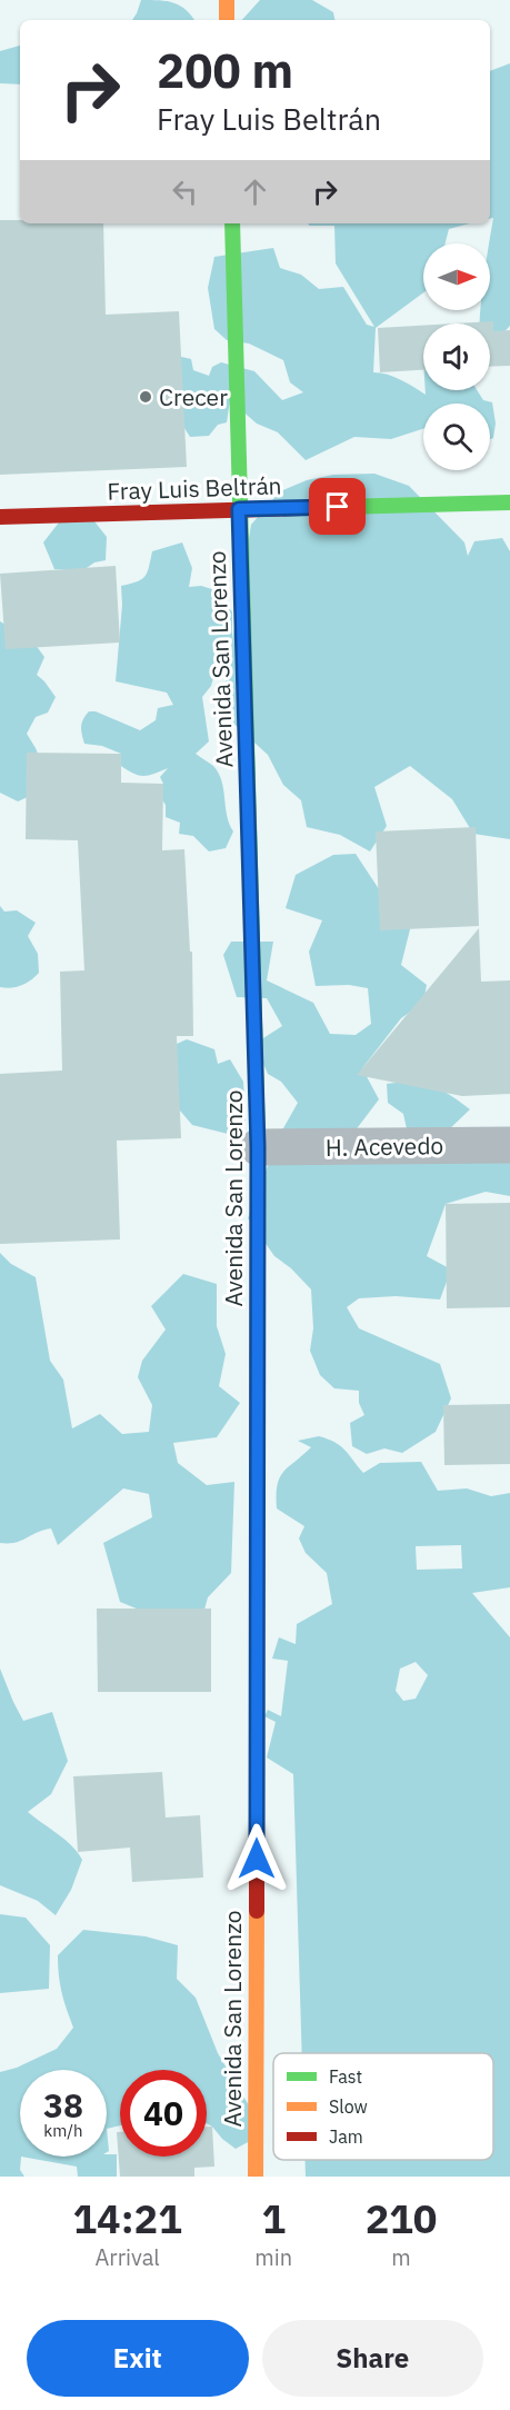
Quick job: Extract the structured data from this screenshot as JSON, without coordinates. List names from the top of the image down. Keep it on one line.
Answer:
{"streets":{"street":["Fray Luis Beltrán","Avenida San Lorenzo","H. Acevedo"]},"crossings":[["Fray Luis Beltrán","Avenida San Lorenzo"],["Avenida San Lorenzo","H. Acevedo"]],"places":["Crecer"],"legend":["Fast","Slow","Jam"],"north":"right","page":{"turn":["200 m","Fray Luis Beltrán"],"speed":"38 km/h","limit":"40","eta":["14:21","Arrival","1","min","210","m"],"buttons":["Exit","Share"]}}
